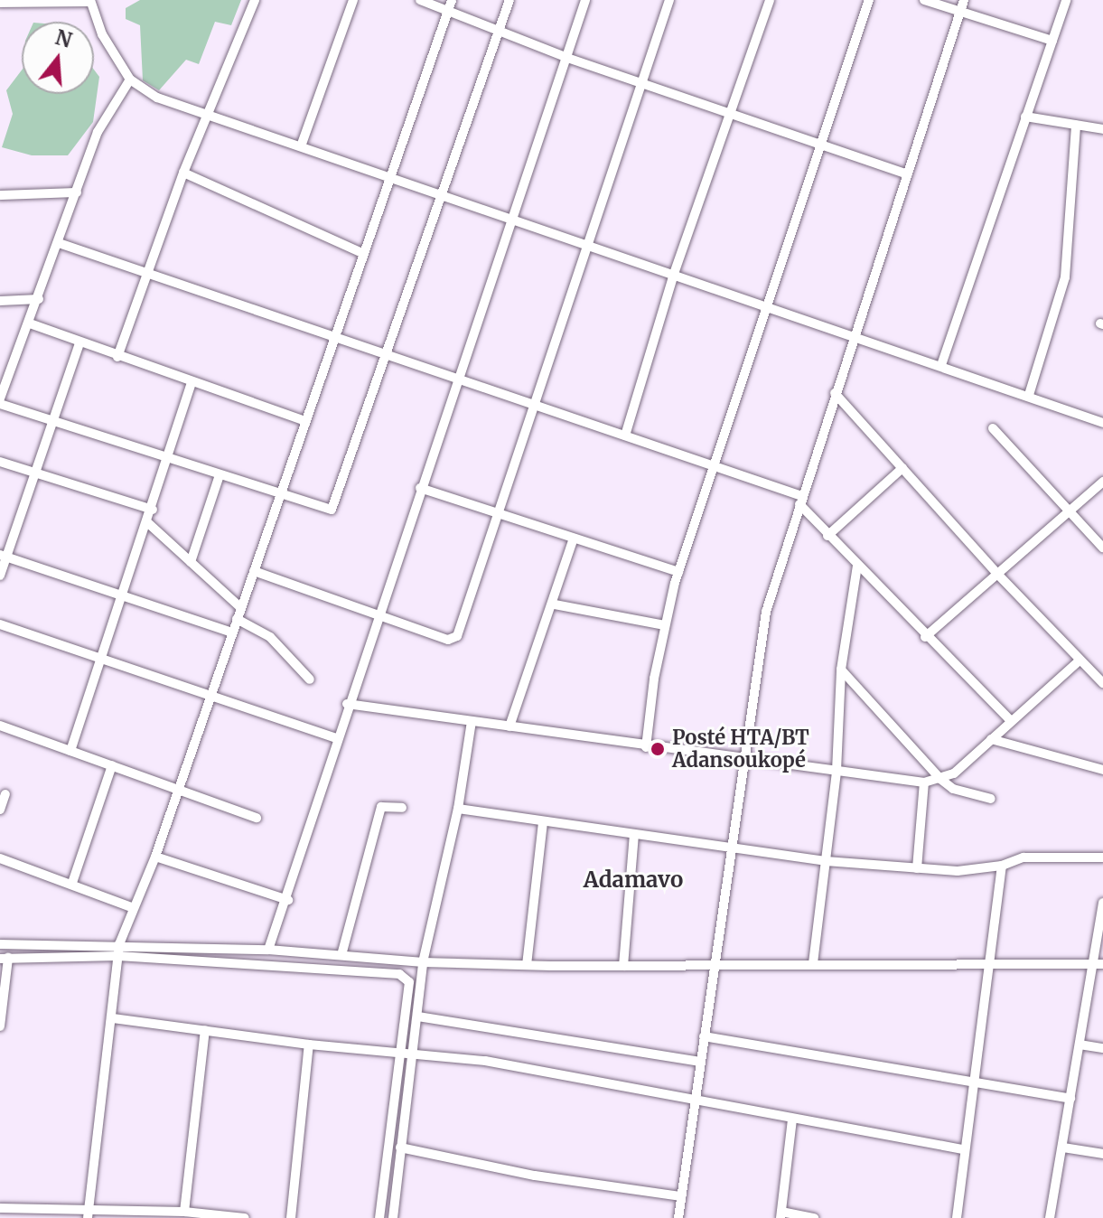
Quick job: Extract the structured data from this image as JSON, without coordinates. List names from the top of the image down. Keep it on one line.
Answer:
{"districts":["Adamavo"],"places":["Posté HTA/BT Adansoukopé"],"north":"top"}
